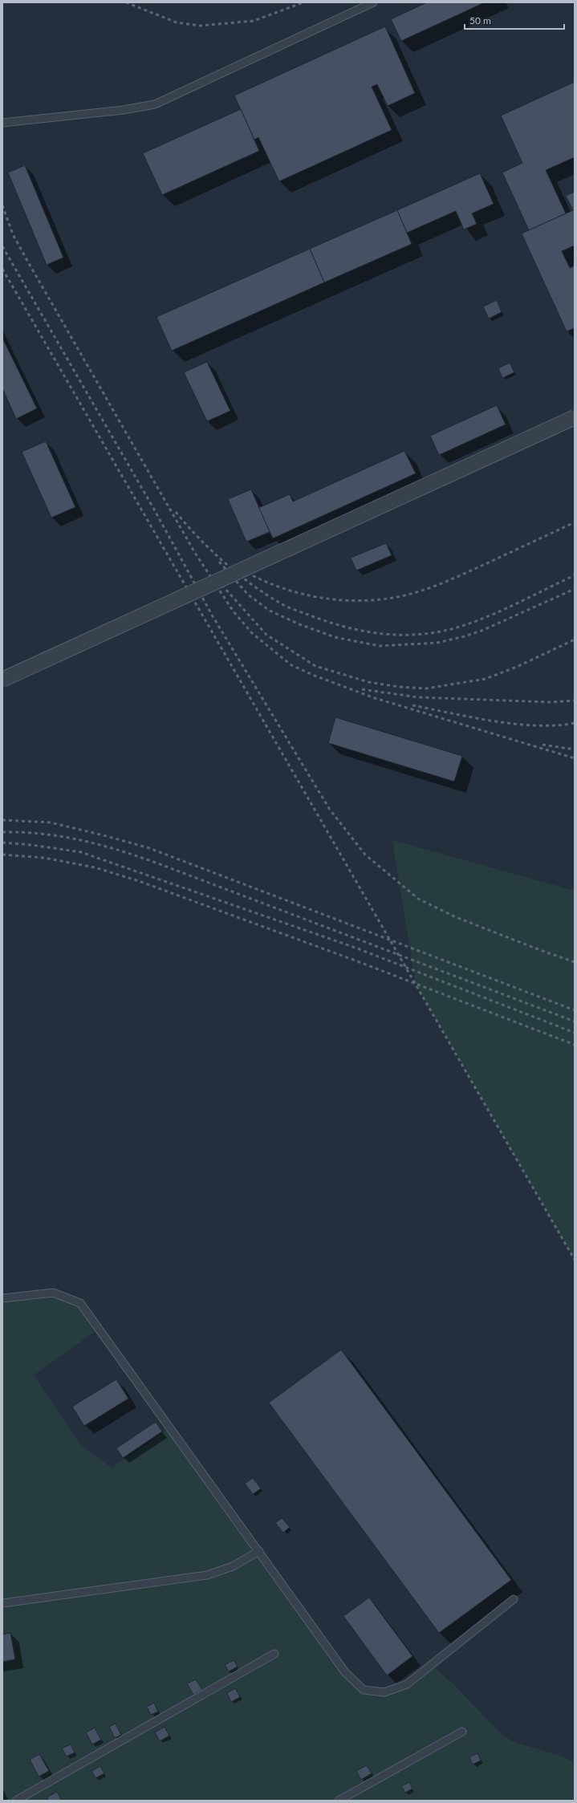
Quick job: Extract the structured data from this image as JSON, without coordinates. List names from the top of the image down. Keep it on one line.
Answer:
{"scale_bar":"50 m"}
